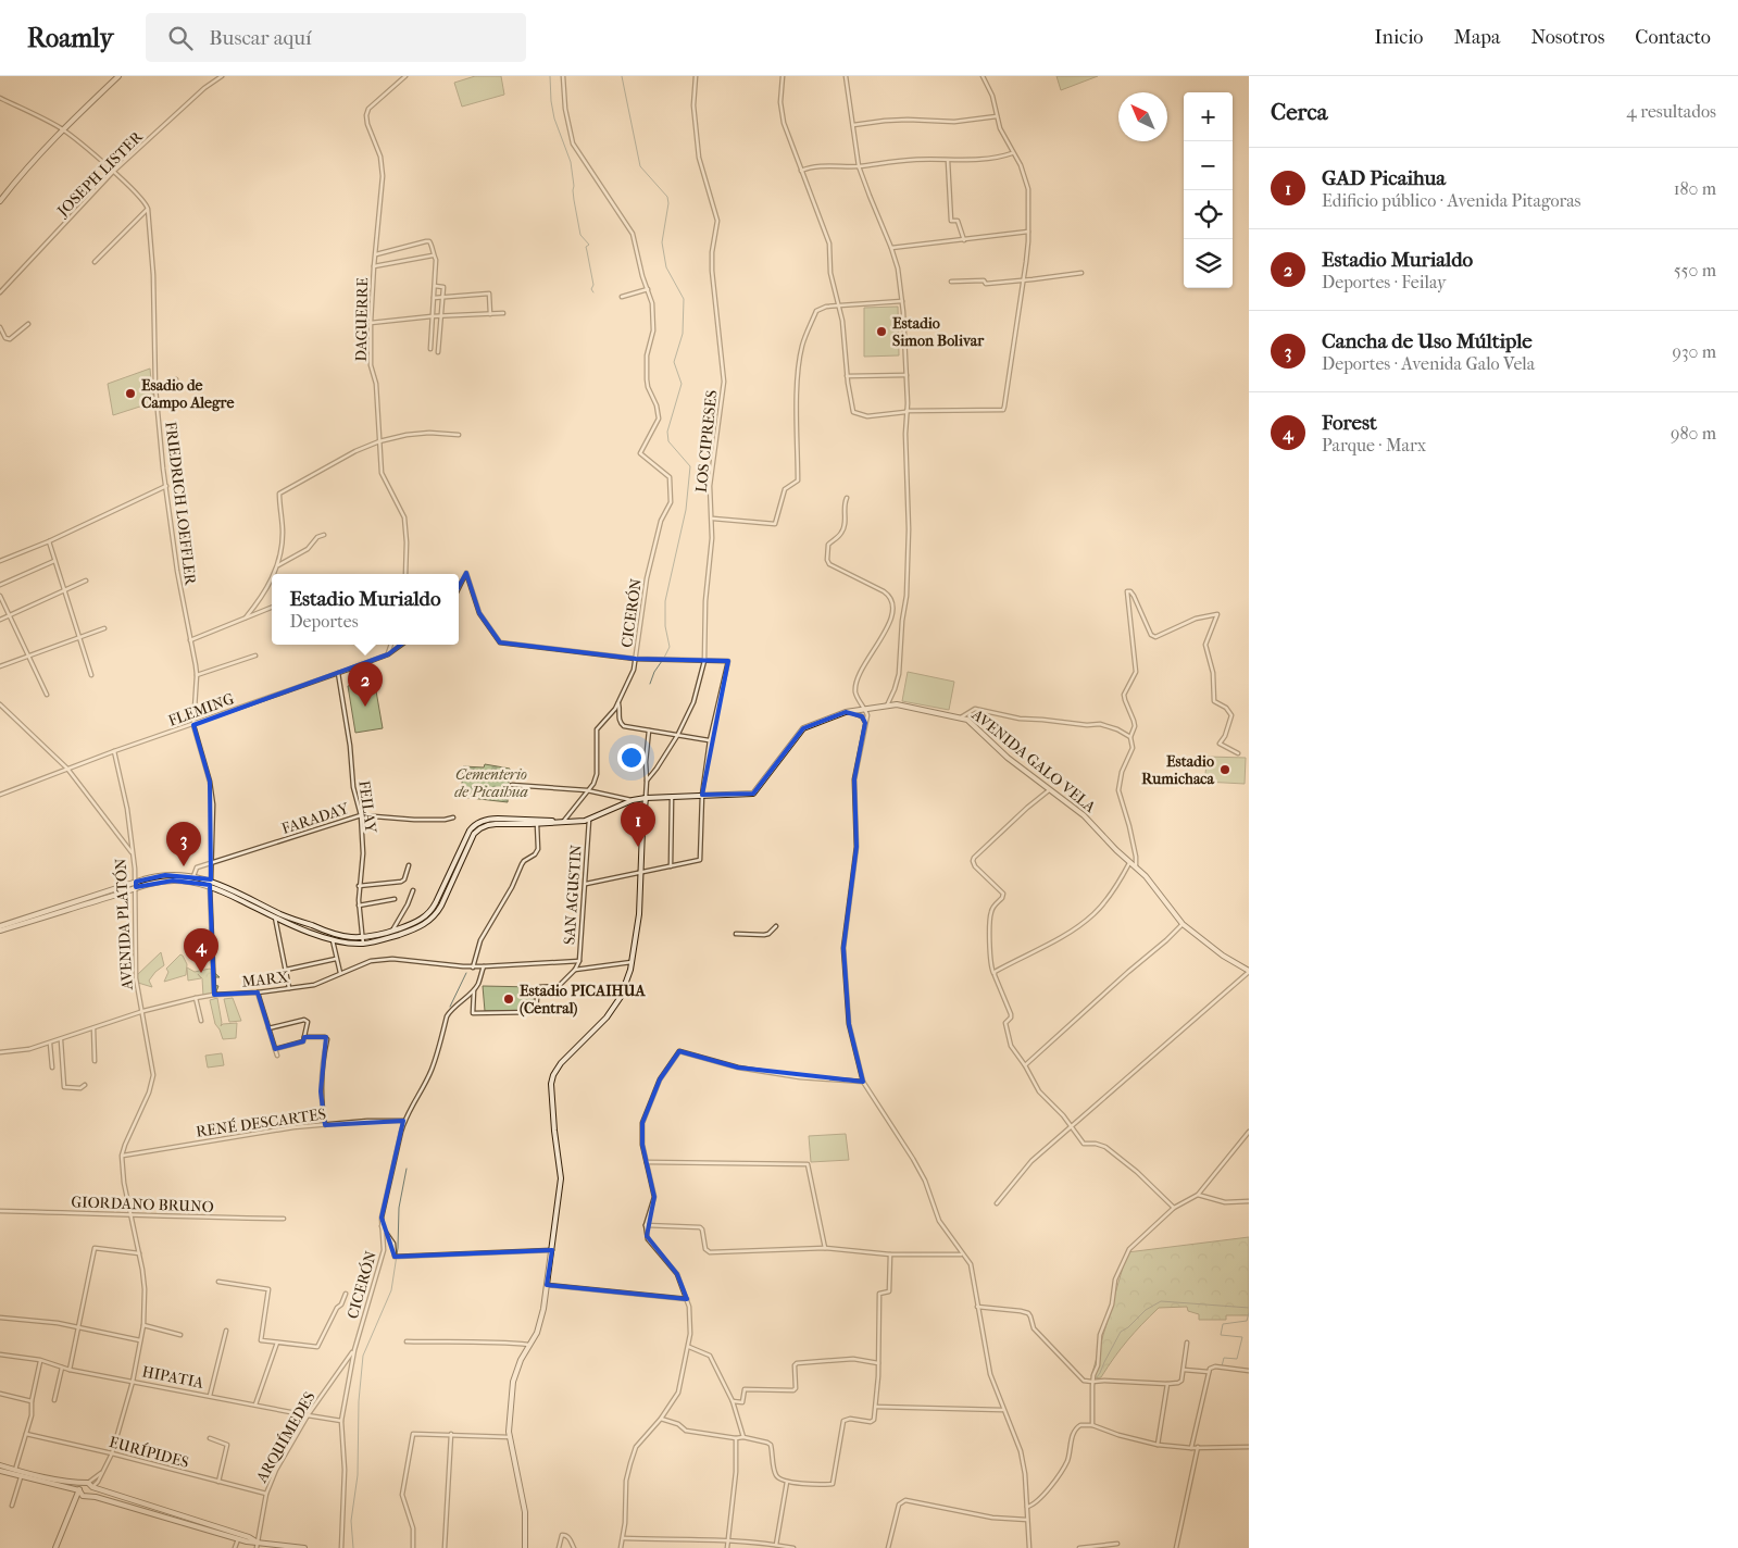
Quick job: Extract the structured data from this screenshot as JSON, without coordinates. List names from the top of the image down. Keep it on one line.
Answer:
{"streets":{"main road":["AVENIDA GALO VELA"],"street":["JOSEPH LISTER","DAGUERRE","LOS CIPRESES","FRIEDRICH LOEFFLER","CICERÓN","FLEMING","FEILAY","FARADAY","SAN AGUSTIN","AVENIDA PLATÓN","MARX","RENÉ DESCARTES","GIORDANO BRUNO","HIPATIA","ARQUÍMEDES","EURÍPIDES"]},"crossings":[["FRIEDRICH LOEFFLER","FLEMING"],["CICERÓN","AVENIDA GALO VELA"],["CICERÓN","MARX"],["CICERÓN","RENÉ DESCARTES"],["CICERÓN","HIPATIA"],["CICERÓN","ARQUÍMEDES"],["FLEMING","FEILAY"],["FLEMING","AVENIDA PLATÓN"],["AVENIDA GALO VELA","FEILAY"],["AVENIDA GALO VELA","FARADAY"],["AVENIDA GALO VELA","SAN AGUSTIN"],["AVENIDA GALO VELA","AVENIDA PLATÓN"],["FEILAY","FARADAY"],["SAN AGUSTIN","MARX"],["AVENIDA PLATÓN","MARX"],["AVENIDA PLATÓN","RENÉ DESCARTES"],["AVENIDA PLATÓN","GIORDANO BRUNO"],["AVENIDA PLATÓN","HIPATIA"],["AVENIDA PLATÓN","EURÍPIDES"],["HIPATIA","ARQUÍMEDES"],["ARQUÍMEDES","EURÍPIDES"]],"parks":["Cementerio de Picaihua"],"places":["Estadio Simon Bolivar","Esadio de Campo Alegre","Estadio Rumichaca","Estadio PICAIHUA (Central)"],"north":"top left","page":{"header":"Roamly","search":"Buscar aquí","nav":["Inicio","Mapa","Nosotros","Contacto"],"heading":["Cerca","4 resultados"],"map_buttons":["+","−"],"list":[{"mark":"1","name":"GAD Picaihua","note":"Edificio público · Avenida Pitagoras","value":"180 m"},{"mark":"2","name":"Estadio Murialdo","note":"Deportes · Feilay","value":"550 m"},{"mark":"3","name":"Cancha de Uso Múltiple","note":"Deportes · Avenida Galo Vela","value":"930 m"},{"mark":"4","name":"Forest","note":"Parque · Marx","value":"980 m"}],"popup":["Estadio Murialdo","Deportes"],"pins":["2","1","3","4"]}}
